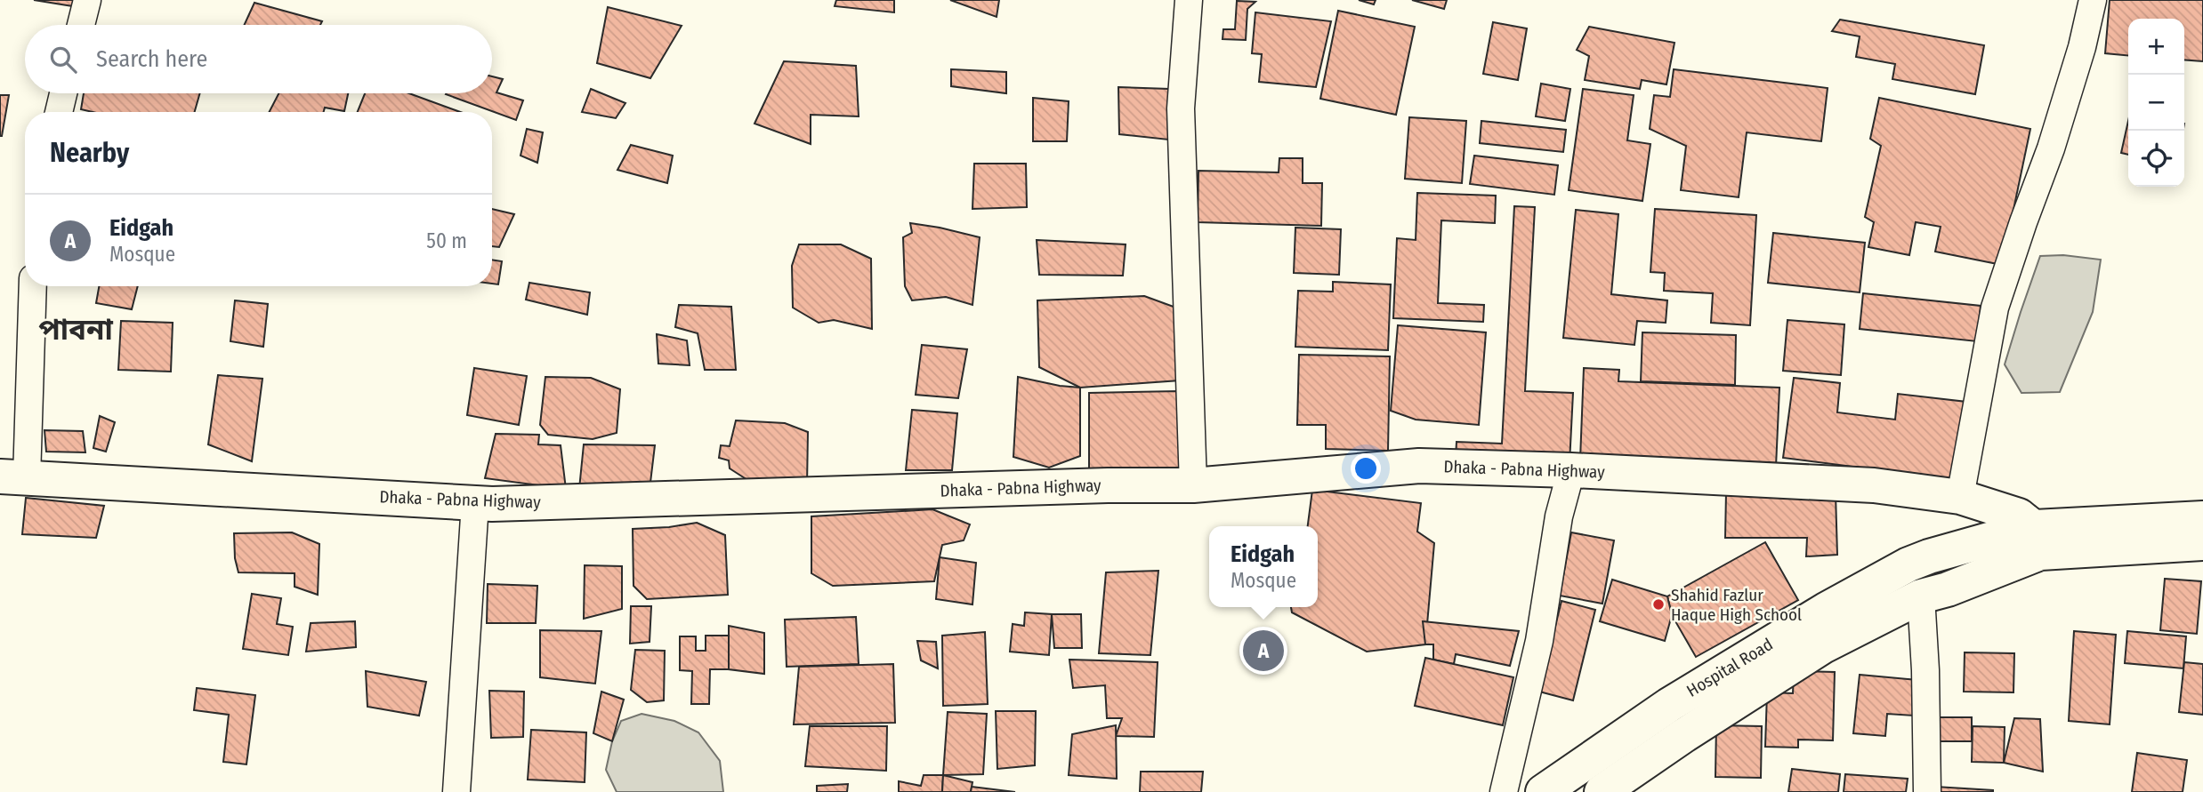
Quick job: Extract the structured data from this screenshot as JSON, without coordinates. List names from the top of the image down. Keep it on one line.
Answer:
{"streets":{"main road":["Dhaka - Pabna Highway","Hospital Road"]},"crossings":[["Dhaka - Pabna Highway","Hospital Road"]],"districts":["পাবনা"],"places":["Shahid Fazlur Haque High School"],"page":{"map_buttons":["+","−"],"search":"Search here","heading":"Nearby","list":[{"mark":"A","name":"Eidgah","note":"Mosque","value":"50 m"}],"popup":["Eidgah","Mosque"],"pins":"A"}}
